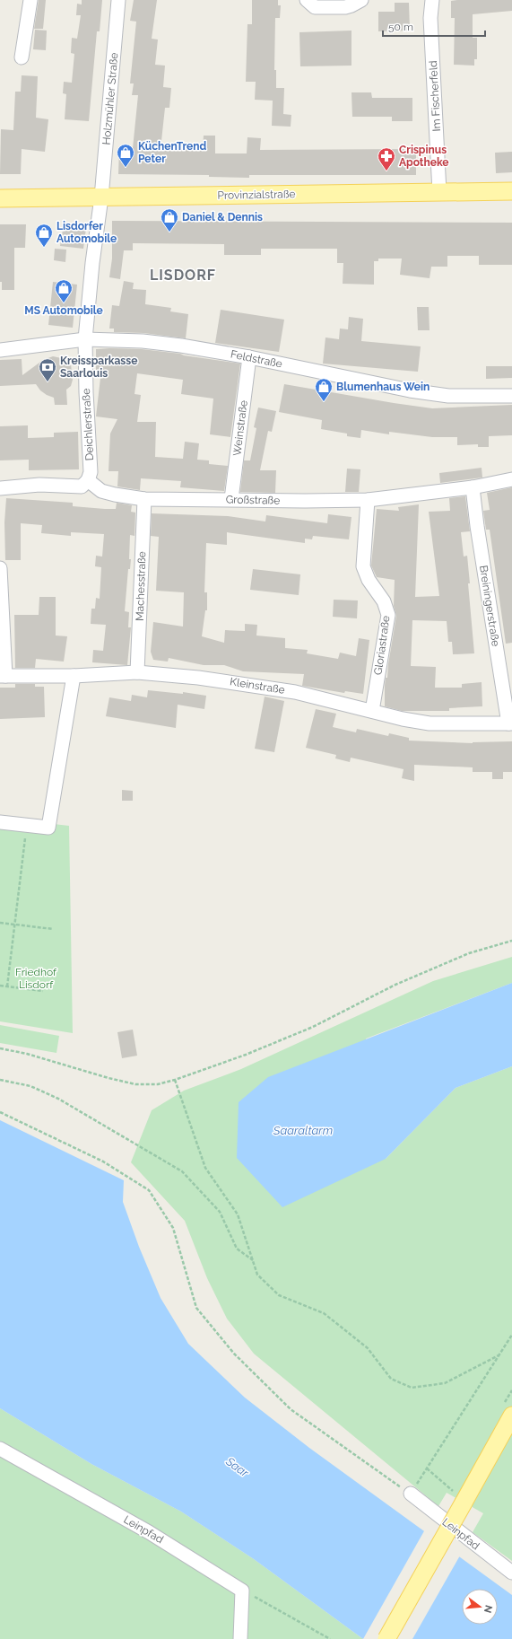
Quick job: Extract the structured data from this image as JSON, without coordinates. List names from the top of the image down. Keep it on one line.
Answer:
{"streets":{"main road":["Provinzialstraße"],"street":["Im Fischerfeld","Holzmühler Straße","Feldstraße","Deichlerstraße","Weinstraße","Großstraße","Machesstraße","Breiningerstraße","Gloriastraße","Kleinstraße","Leinpfad"]},"crossings":[["Im Fischerfeld","Provinzialstraße"],["Holzmühler Straße","Provinzialstraße"],["Holzmühler Straße","Deichlerstraße"],["Provinzialstraße","Deichlerstraße"],["Feldstraße","Deichlerstraße"],["Feldstraße","Weinstraße"],["Deichlerstraße","Großstraße"],["Weinstraße","Großstraße"],["Großstraße","Machesstraße"],["Großstraße","Breiningerstraße"],["Großstraße","Gloriastraße"],["Machesstraße","Kleinstraße"],["Breiningerstraße","Kleinstraße"],["Gloriastraße","Kleinstraße"]],"districts":["LISDORF"],"water":["Saaraltarm","Saar"],"parks":["Friedhof Lisdorf"],"places":{"shop":["KüchenTrend Peter","Daniel & Dennis","Lisdorfer Automobile","MS Automobile","Blumenhaus Wein"],"pharmacy":["Crispinus Apotheke"],"bank":["Kreissparkasse Saarlouis"]},"scale_bar":"50 m","north":"right"}
